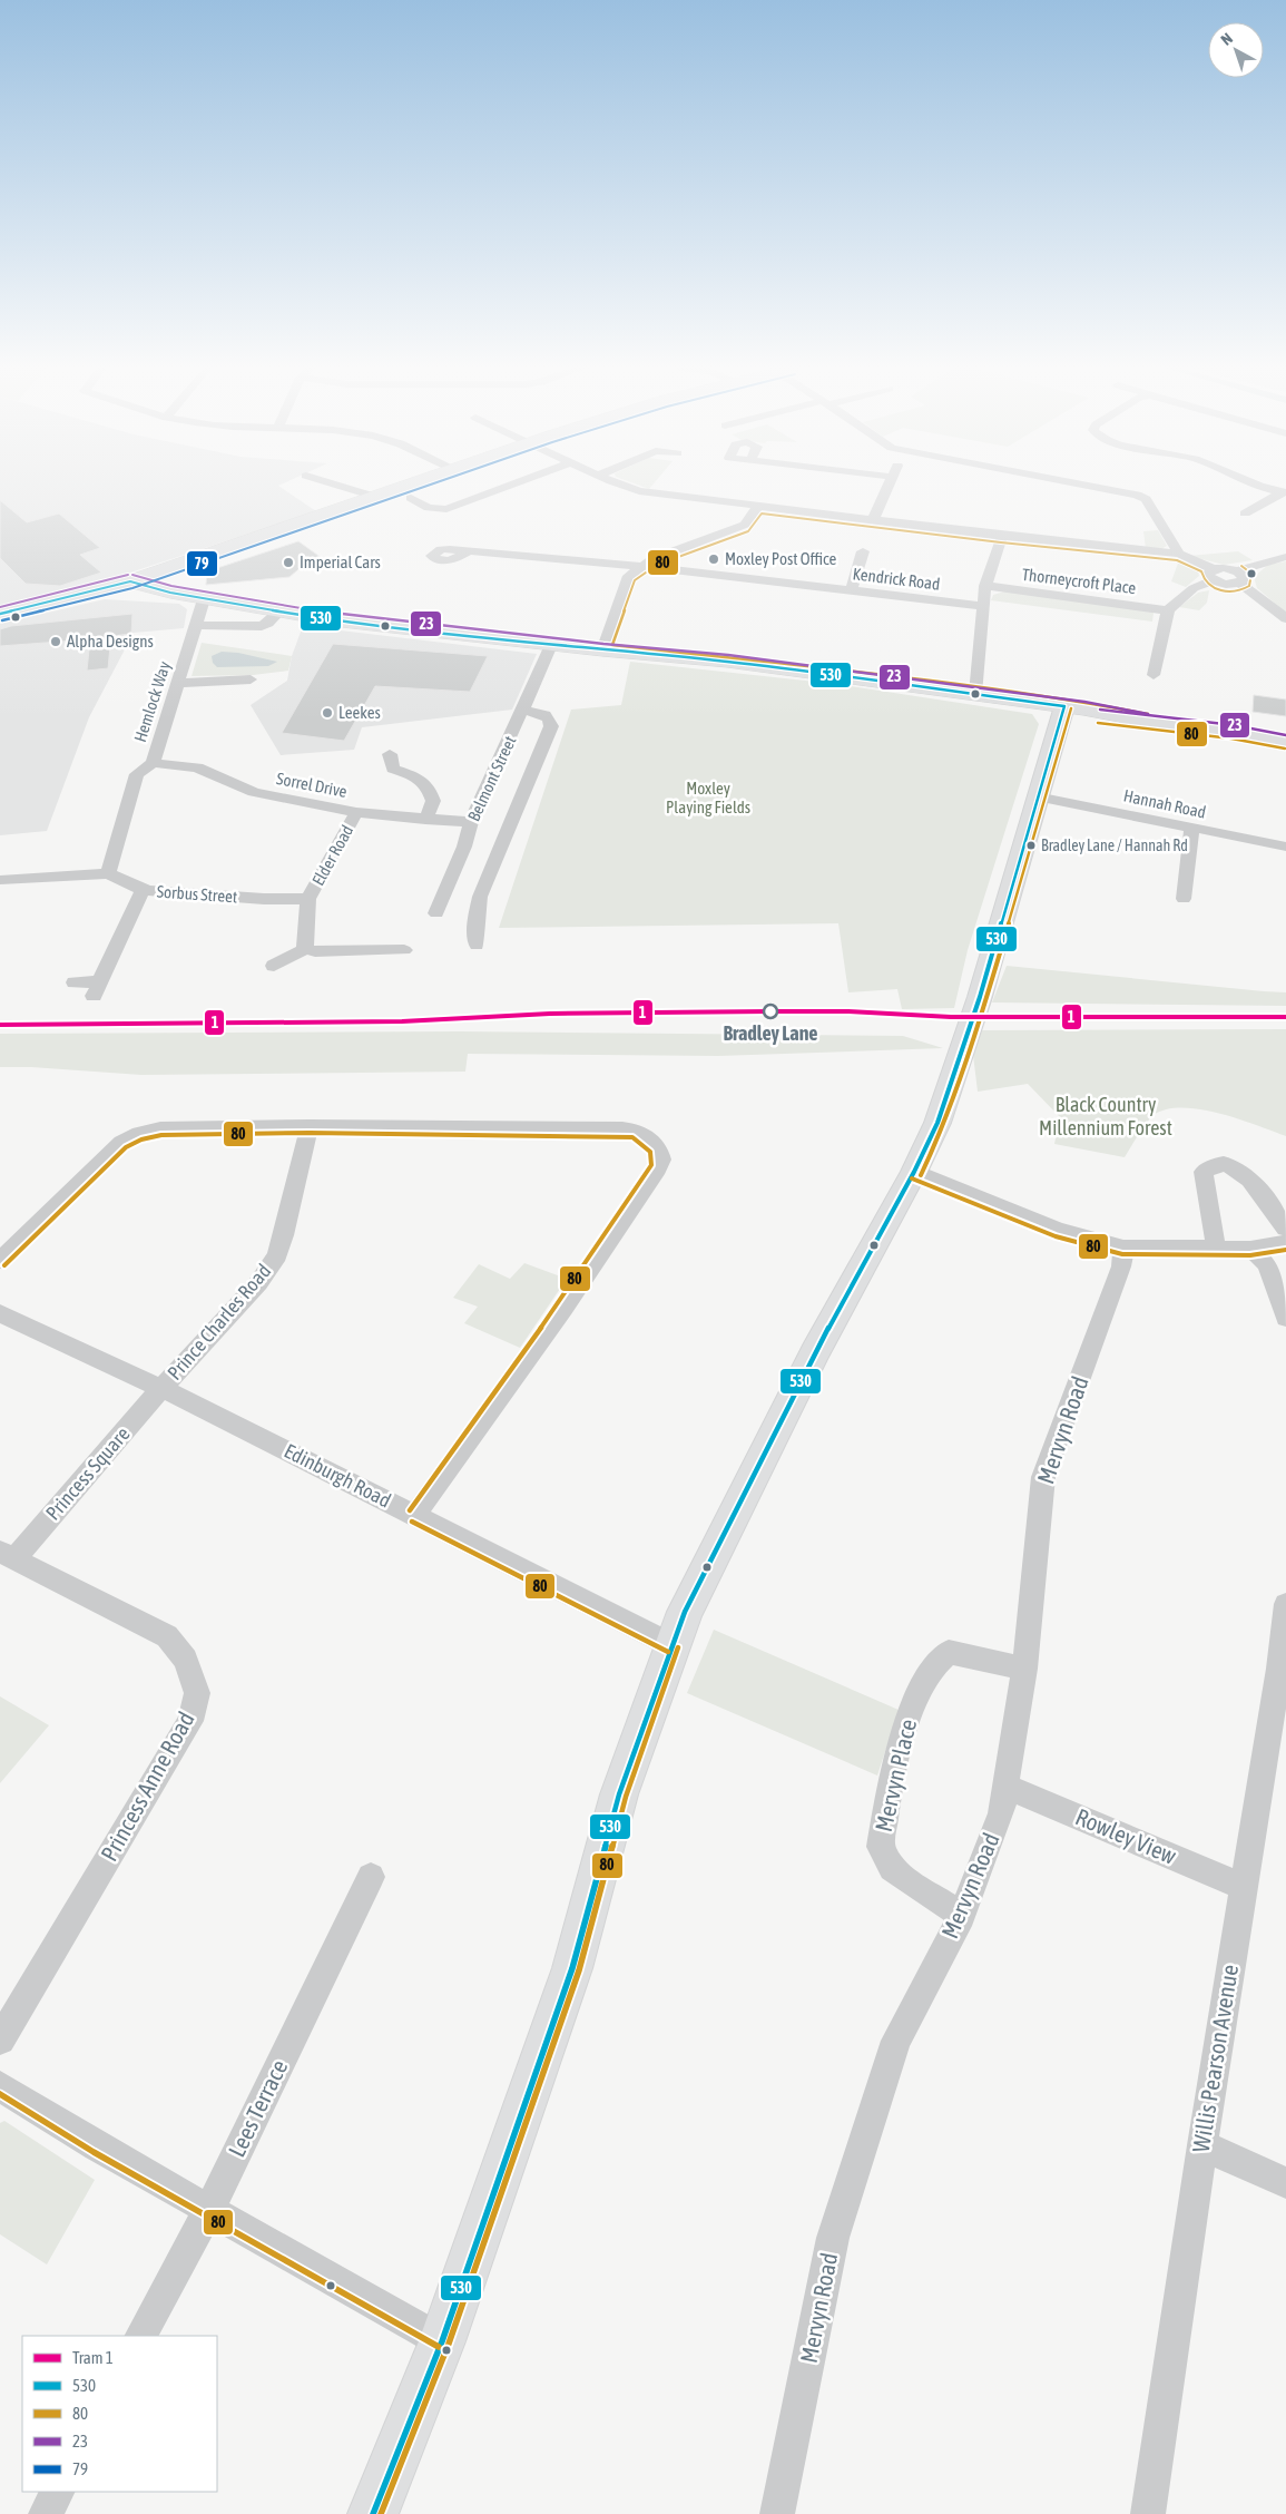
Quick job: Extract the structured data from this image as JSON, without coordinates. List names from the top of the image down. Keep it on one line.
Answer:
{"streets":{"street":["Kendrick Road","Thorneycroft Place","Hemlock Way","Belmont Street","Sorrel Drive","Hannah Road","Elder Road","Sorbus Street","Prince Charles Road","Mervyn Road","Princess Square","Edinburgh Road","Mervyn Place","Princess Anne Road","Rowley View","Willis Pearson Avenue","Lees Terrace"]},"crossings":[["Hemlock Way","Sorrel Drive"],["Hemlock Way","Sorbus Street"],["Belmont Street","Sorrel Drive"],["Sorrel Drive","Elder Road"],["Elder Road","Sorbus Street"],["Prince Charles Road","Princess Square"],["Prince Charles Road","Edinburgh Road"],["Mervyn Road","Mervyn Place"],["Mervyn Road","Rowley View"],["Princess Square","Edinburgh Road"],["Princess Square","Princess Anne Road"],["Rowley View","Willis Pearson Avenue"]],"parks":["Moxley Playing Fields","Black Country Millennium Forest"],"places":["Moxley Post Office","Imperial Cars","Alpha Designs","Leekes","Bradley Lane / Hannah Rd","Bradley Lane"],"lines":["transit line 79","transit line 80","transit line 23","transit line 530","tram line 1"],"legend":["Tram 1","530","80","23","79"],"north":"top left"}
